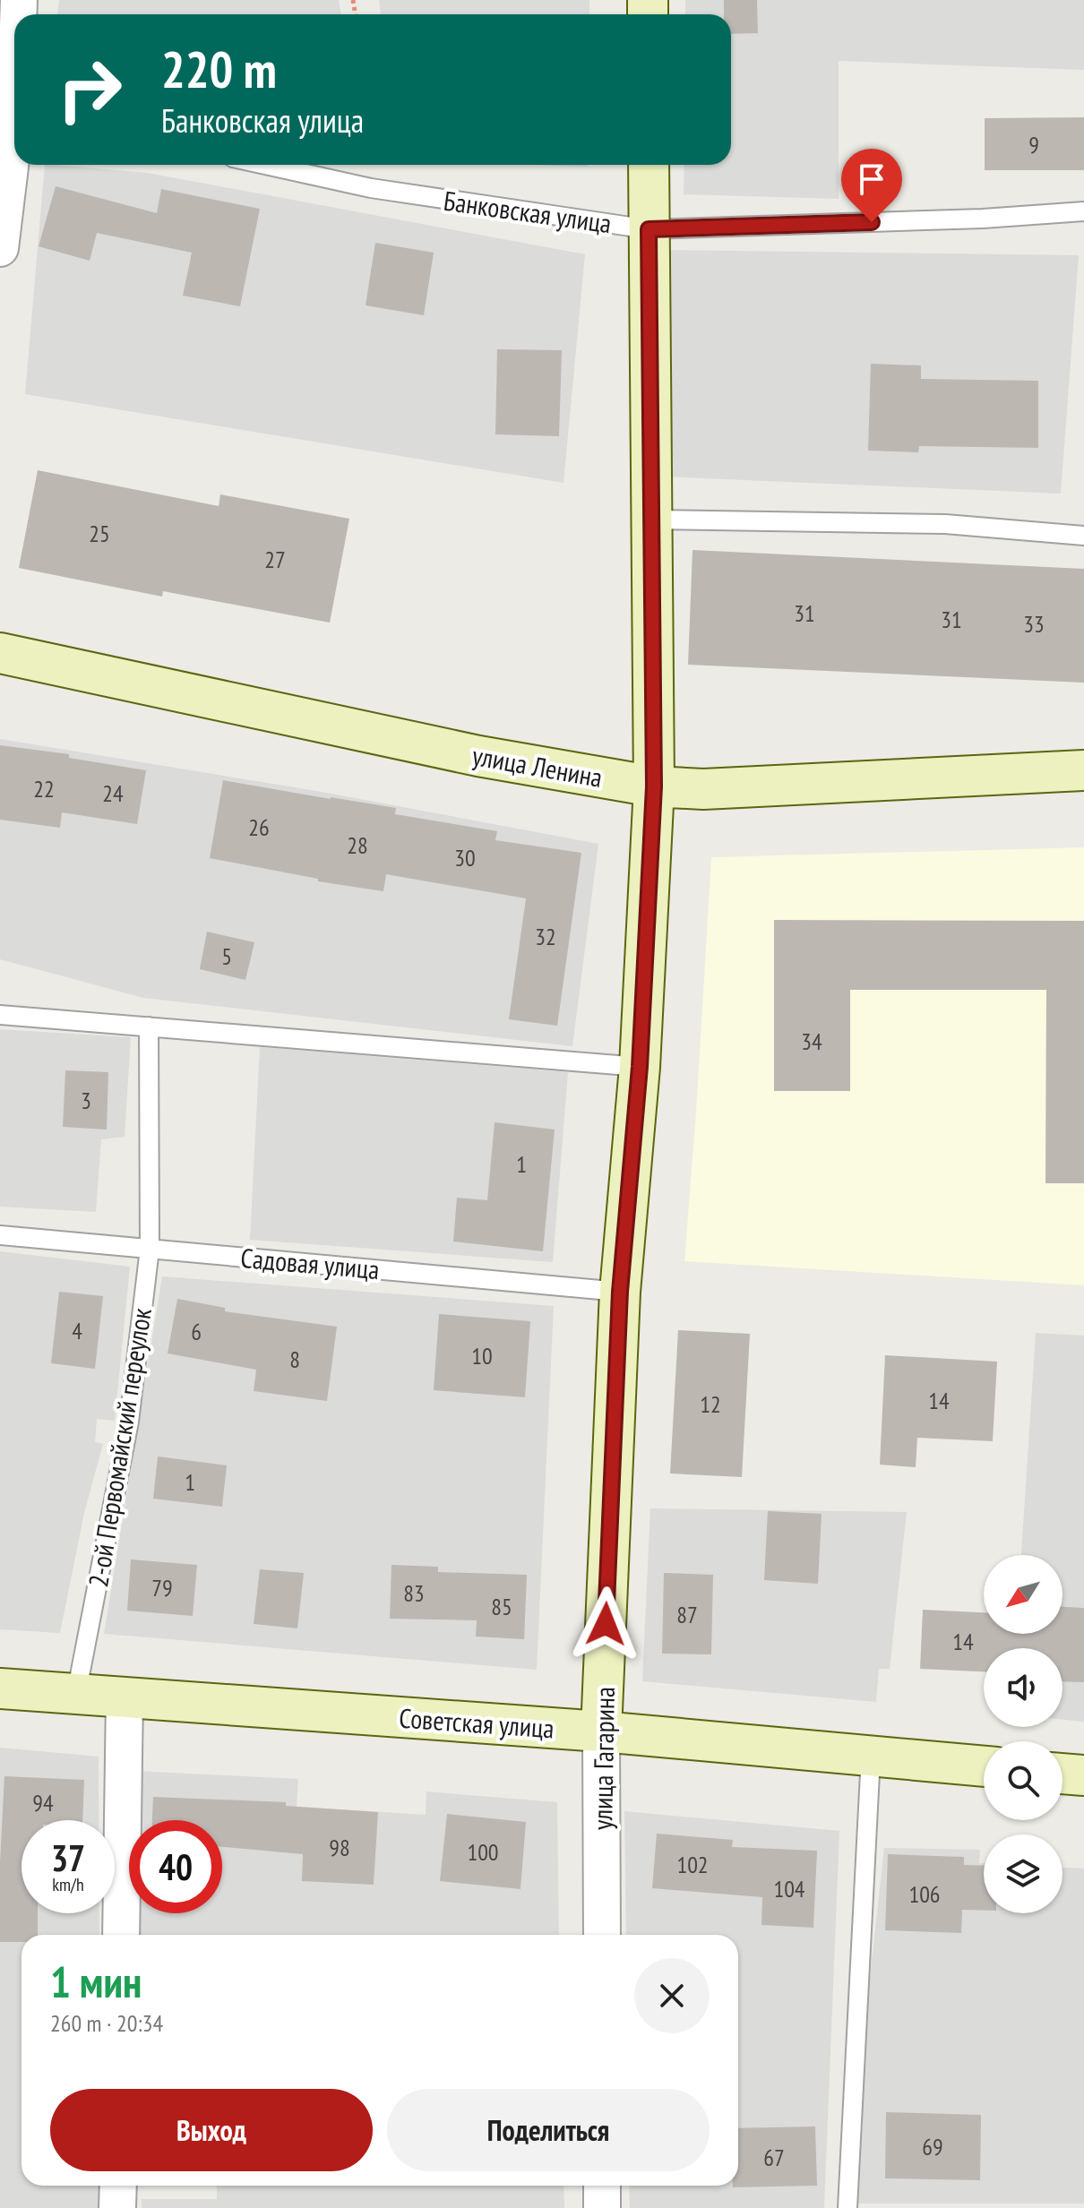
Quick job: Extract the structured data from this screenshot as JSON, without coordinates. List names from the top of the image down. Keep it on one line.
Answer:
{"streets":{"street":["улица Ленина","Советская улица","улица Гагарина"],"lane":["Банковская улица","Садовая улица","2-ой Первомайский переулок"]},"crossings":[["Банковская улица","улица Гагарина"],["улица Ленина","улица Гагарина"],["Садовая улица","2-ой Первомайский переулок"],["Садовая улица","улица Гагарина"],["2-ой Первомайский переулок","Советская улица"],["Советская улица","улица Гагарина"]],"house_numbers":["9","25","27","31","31","33","22","24","26","28","30","32","5","34","3","1","4","6","10","8","14","12","1","79","83","85","87","14","94","98","100","102","104","106","69","67"],"north":"bottom left","page":{"turn":["220 m","Банковская улица"],"speed":"37 km/h","limit":"40","heading":["1 мин","260 m · 20:34"],"buttons":["Выход","Поделиться"]}}
